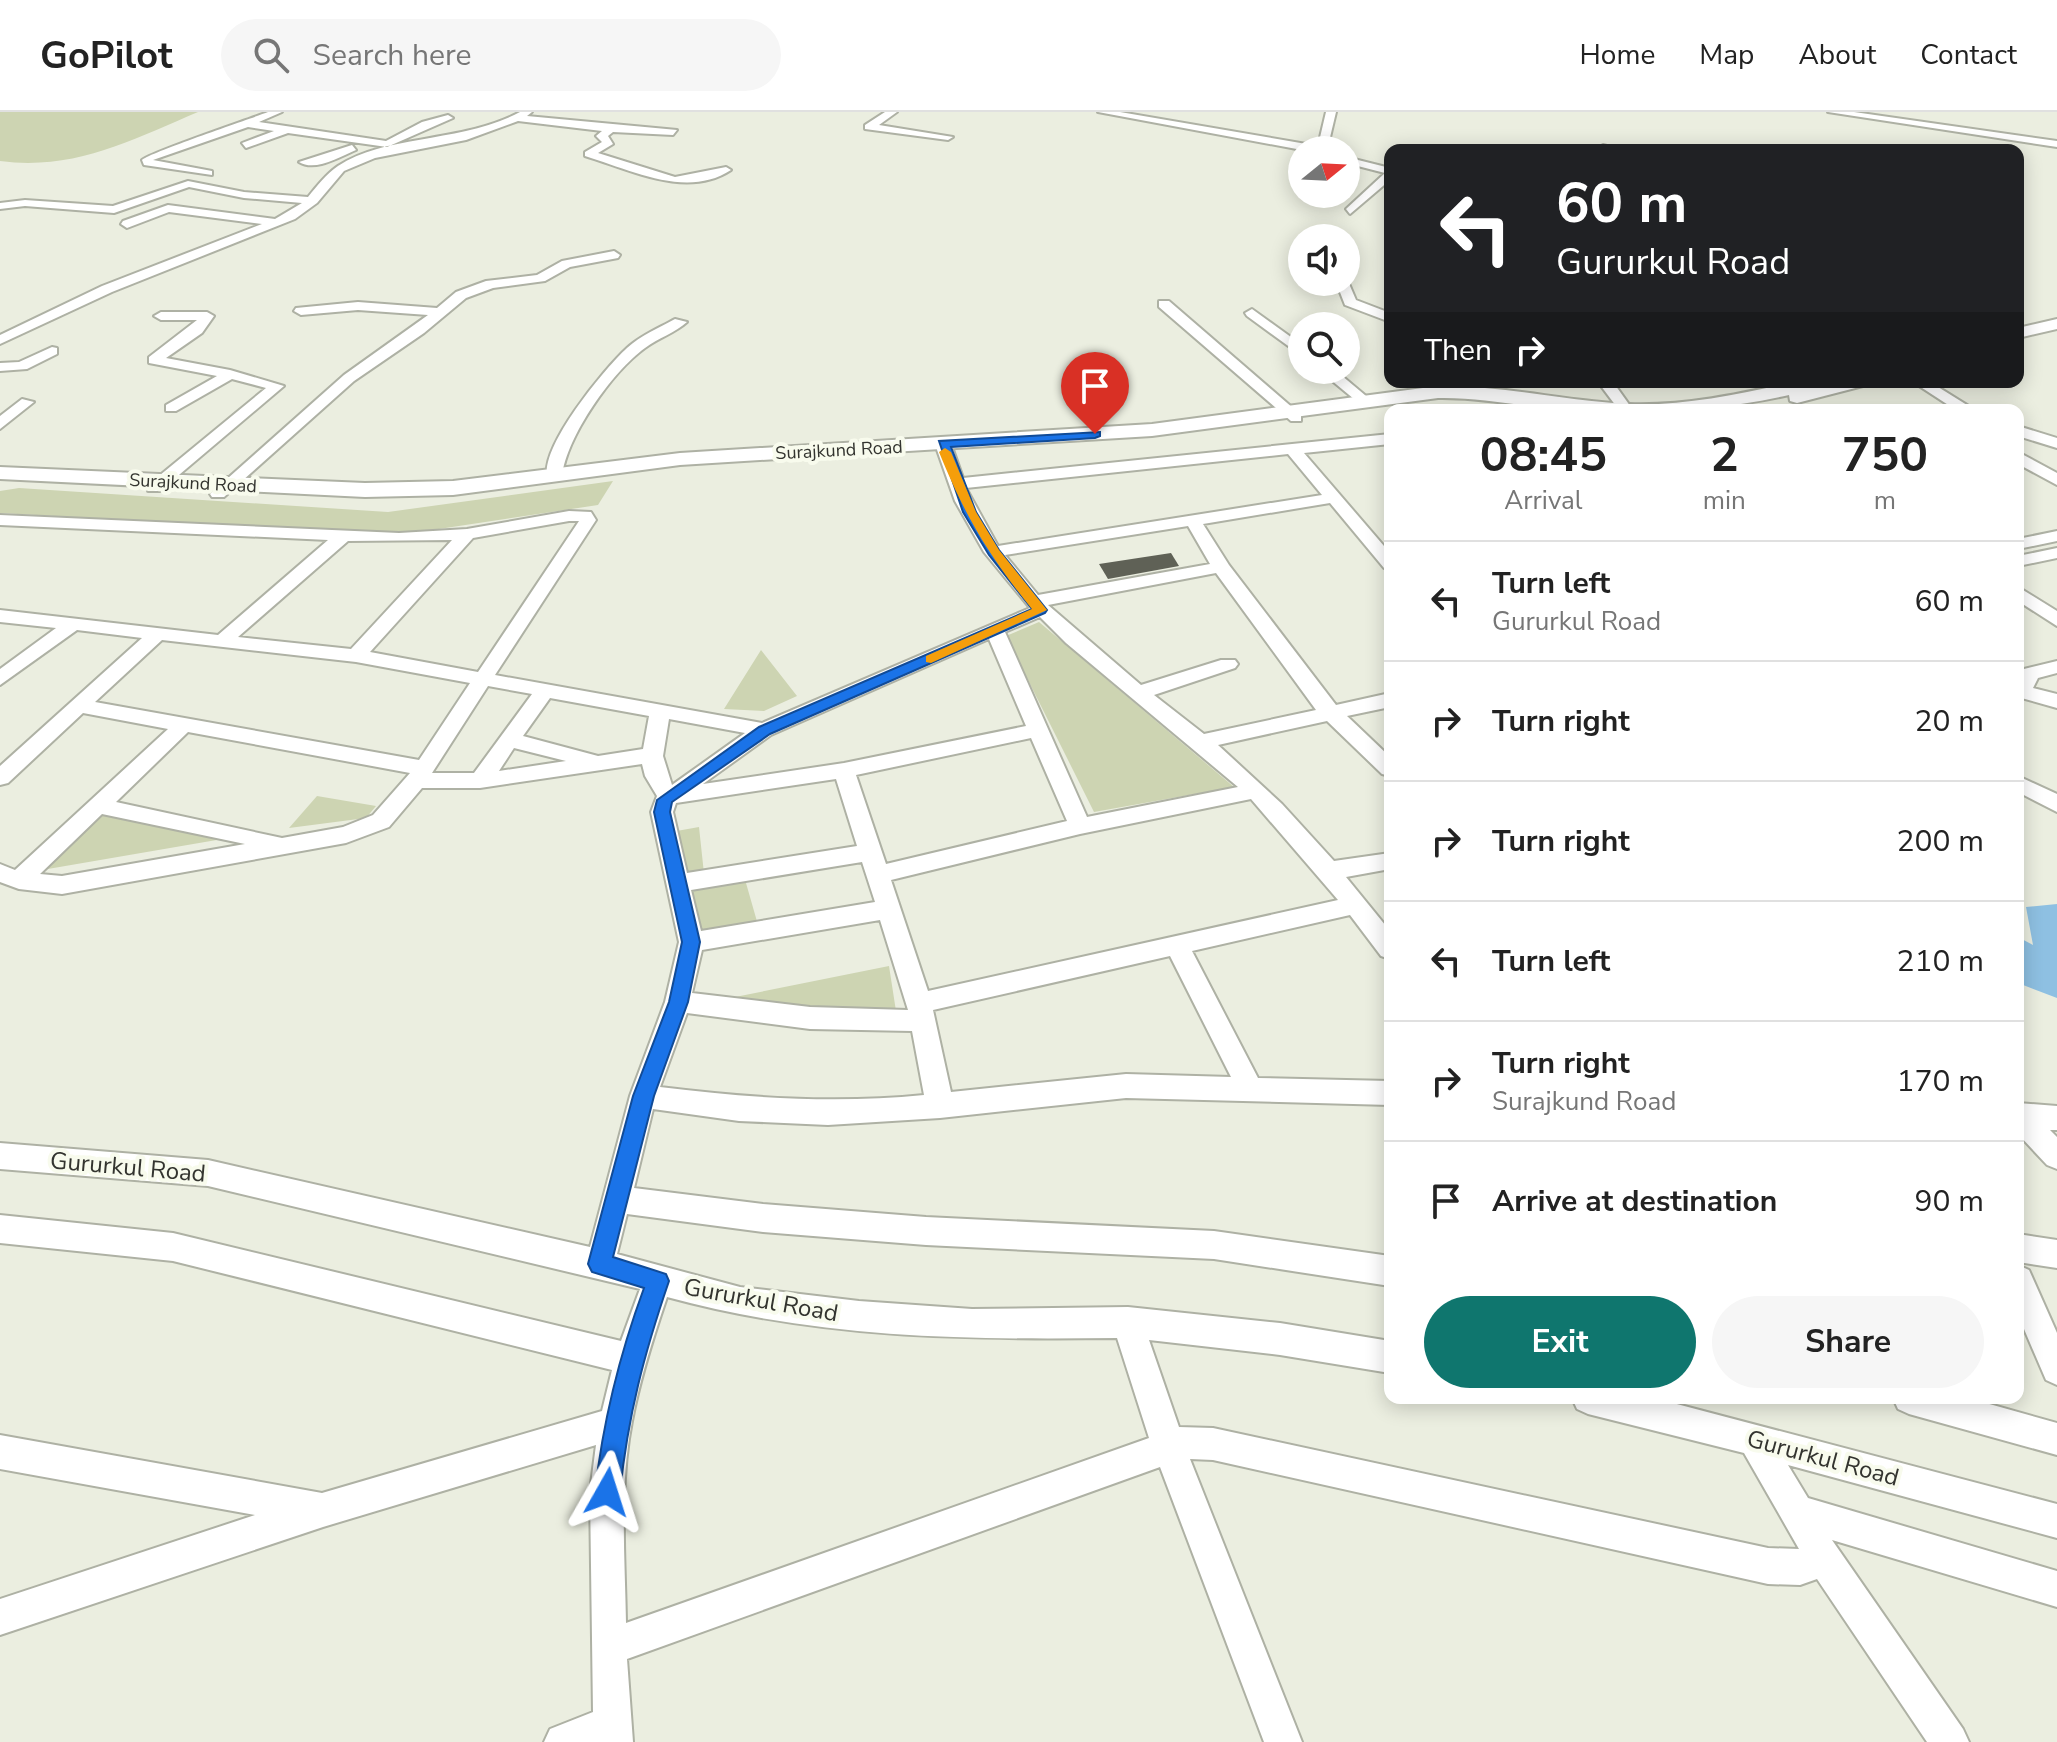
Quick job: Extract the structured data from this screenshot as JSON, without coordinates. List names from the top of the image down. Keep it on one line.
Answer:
{"streets":{"main road":["Surajkund Road"],"street":["Gururkul Road"]},"north":"right","page":{"header":"GoPilot","search":"Search here","nav":["Home","Map","About","Contact"],"turn":["60 m","Gururkul Road"],"then":"Then","eta":["08:45","Arrival","2","min","750","m"],"list":[{"name":"Turn left","note":"Gururkul Road","value":"60 m"},{"name":"Turn right","value":"20 m"},{"name":"Turn right","value":"200 m"},{"name":"Turn left","value":"210 m"},{"name":"Turn right","note":"Surajkund Road","value":"170 m"},{"name":"Arrive at destination","value":"90 m"}],"buttons":["Exit","Share"]}}
